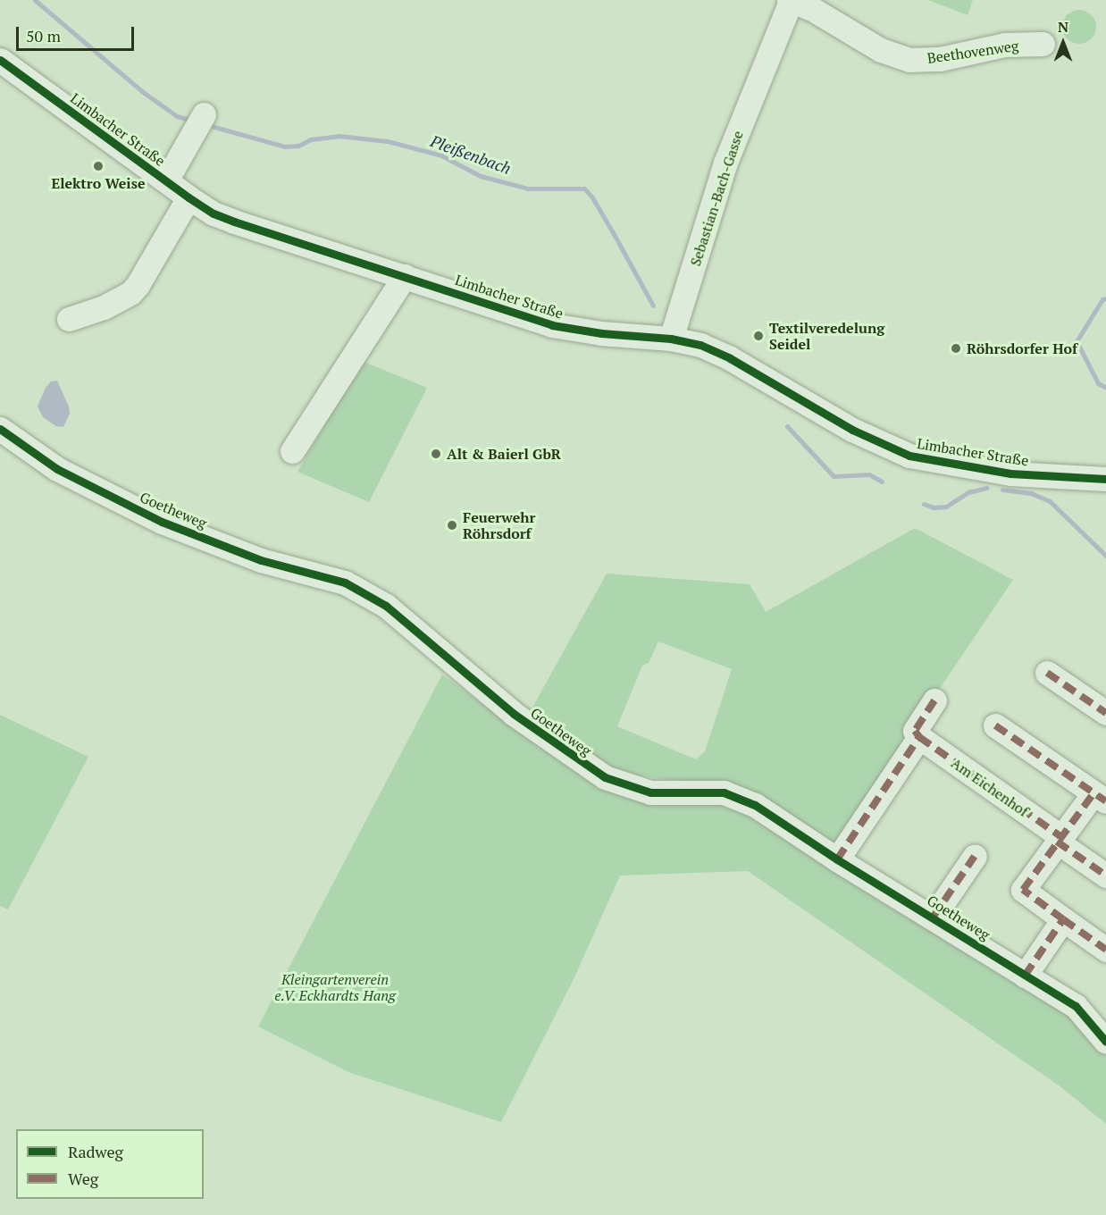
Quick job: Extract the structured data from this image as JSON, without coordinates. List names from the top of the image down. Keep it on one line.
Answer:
{"streets":{"street":["Beethovenweg","Limbacher Straße","Sebastian-Bach-Gasse","Goetheweg","Am Eichenhof"]},"crossings":[["Beethovenweg","Sebastian-Bach-Gasse"],["Limbacher Straße","Sebastian-Bach-Gasse"]],"water":["Pleißenbach"],"parks":["Kleingartenverein e.V. Eckhardts Hang"],"places":["Elektro Weise","Textilveredelung Seidel","Röhrsdorfer Hof","Alt & Baierl GbR","Feuerwehr Röhrsdorf"],"legend":["Radweg","Weg"],"scale_bar":"50 m","north":"top"}
